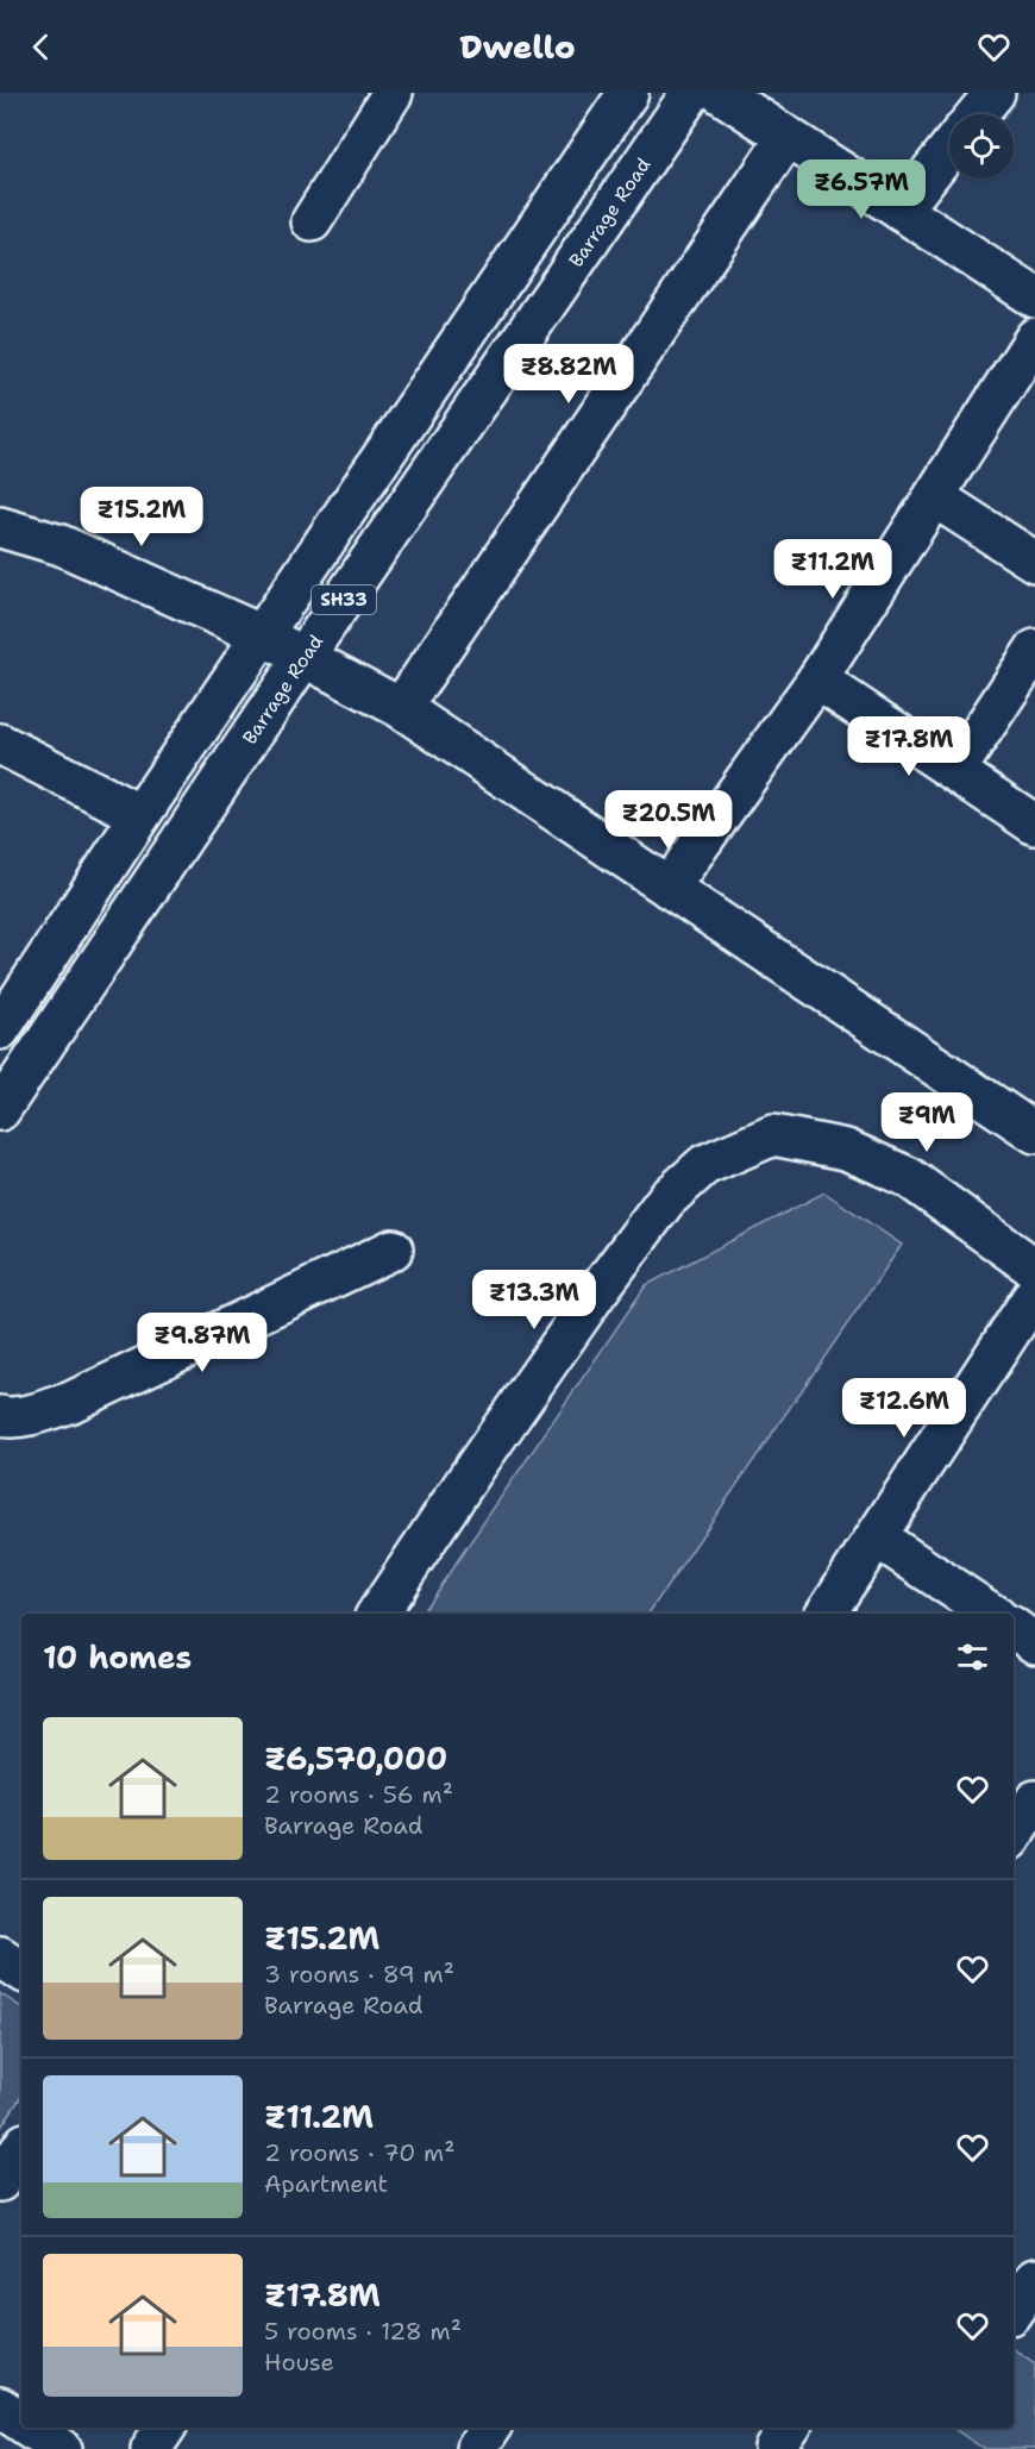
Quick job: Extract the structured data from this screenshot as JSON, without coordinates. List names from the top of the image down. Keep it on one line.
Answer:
{"streets":{"street":["Barrage Road","SH33"]},"page":{"header":"Dwello","price":["₹6.57M","₹8.82M","₹15.2M","₹11.2M","₹17.8M","₹20.5M","₹9M","₹13.3M","₹9.87M","₹12.6M"],"heading":"10 homes","list":[{"name":"₹6,570,000","note":"2 rooms · 56 m² · Barrage Road"},{"name":"₹15.2M","note":"3 rooms · 89 m² · Barrage Road"},{"name":"₹11.2M","note":"2 rooms · 70 m² · Apartment"},{"name":"₹17.8M","note":"5 rooms · 128 m² · House"}]}}
